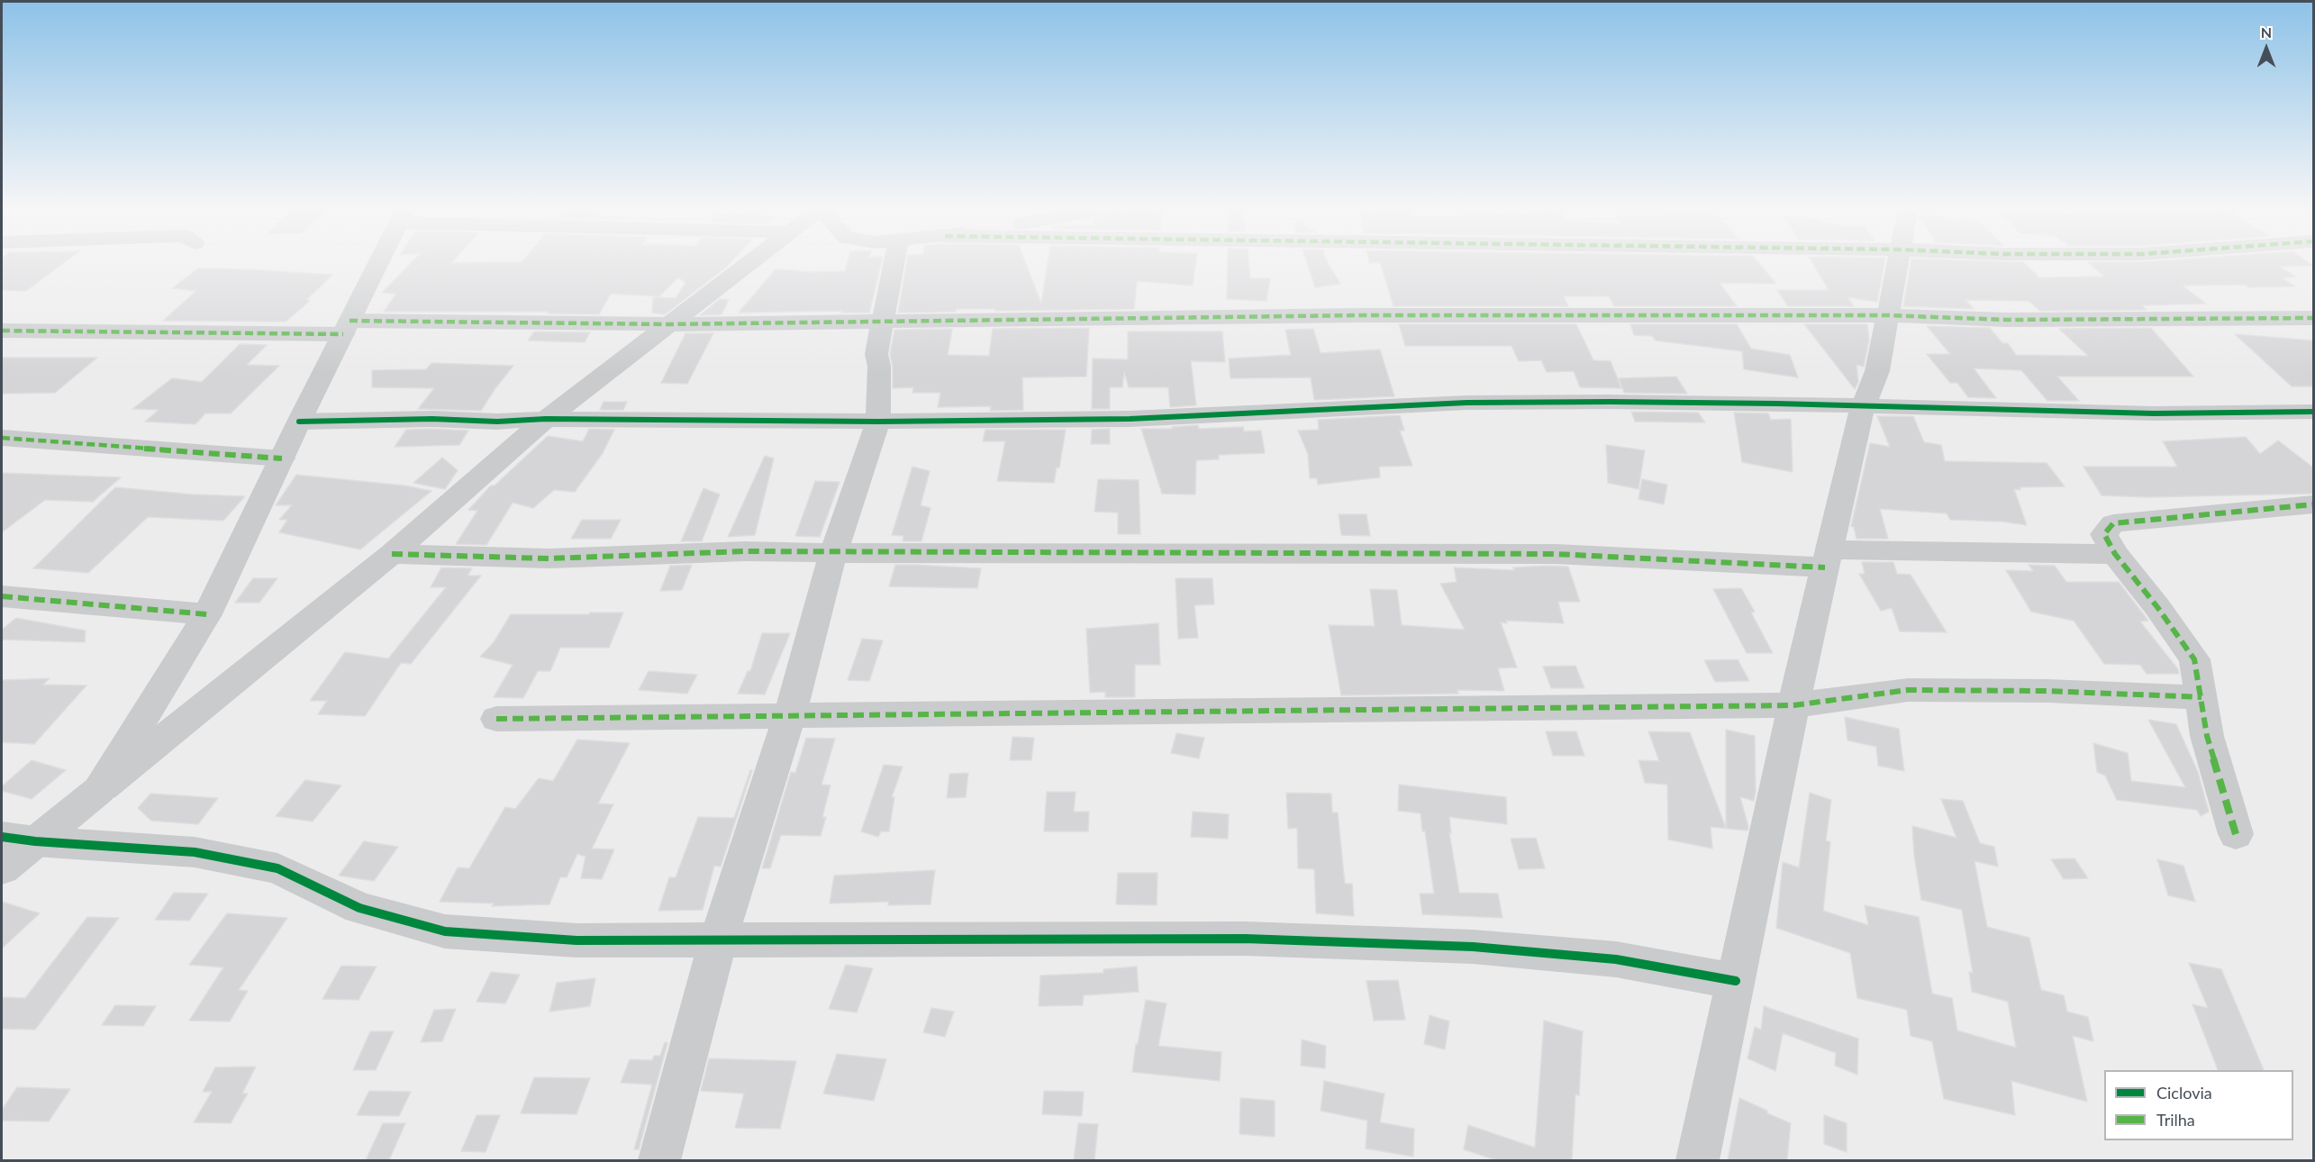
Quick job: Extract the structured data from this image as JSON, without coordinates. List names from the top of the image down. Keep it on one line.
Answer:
{"legend":["Ciclovia","Trilha"],"north":"top"}
